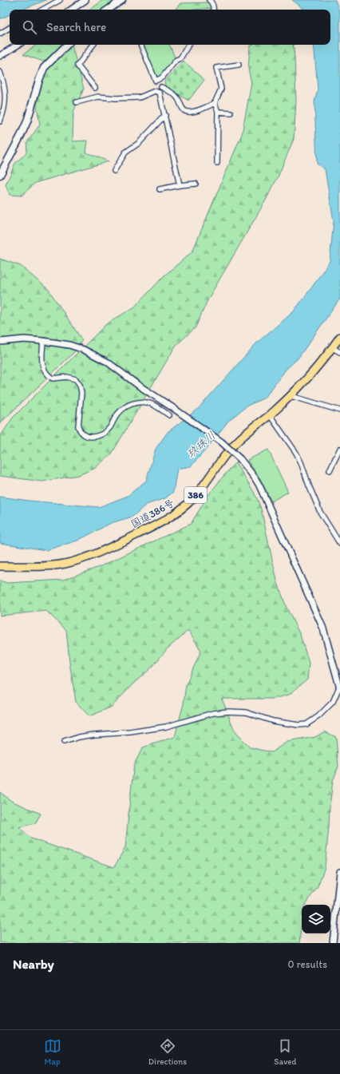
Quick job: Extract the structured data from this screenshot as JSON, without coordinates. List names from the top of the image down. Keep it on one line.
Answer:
{"streets":{"highway":["386","国道386号"]},"water":["玖珠川"],"page":{"search":"Search here","heading":["Nearby","0 results"],"nav":["Map","Directions","Saved"]}}
